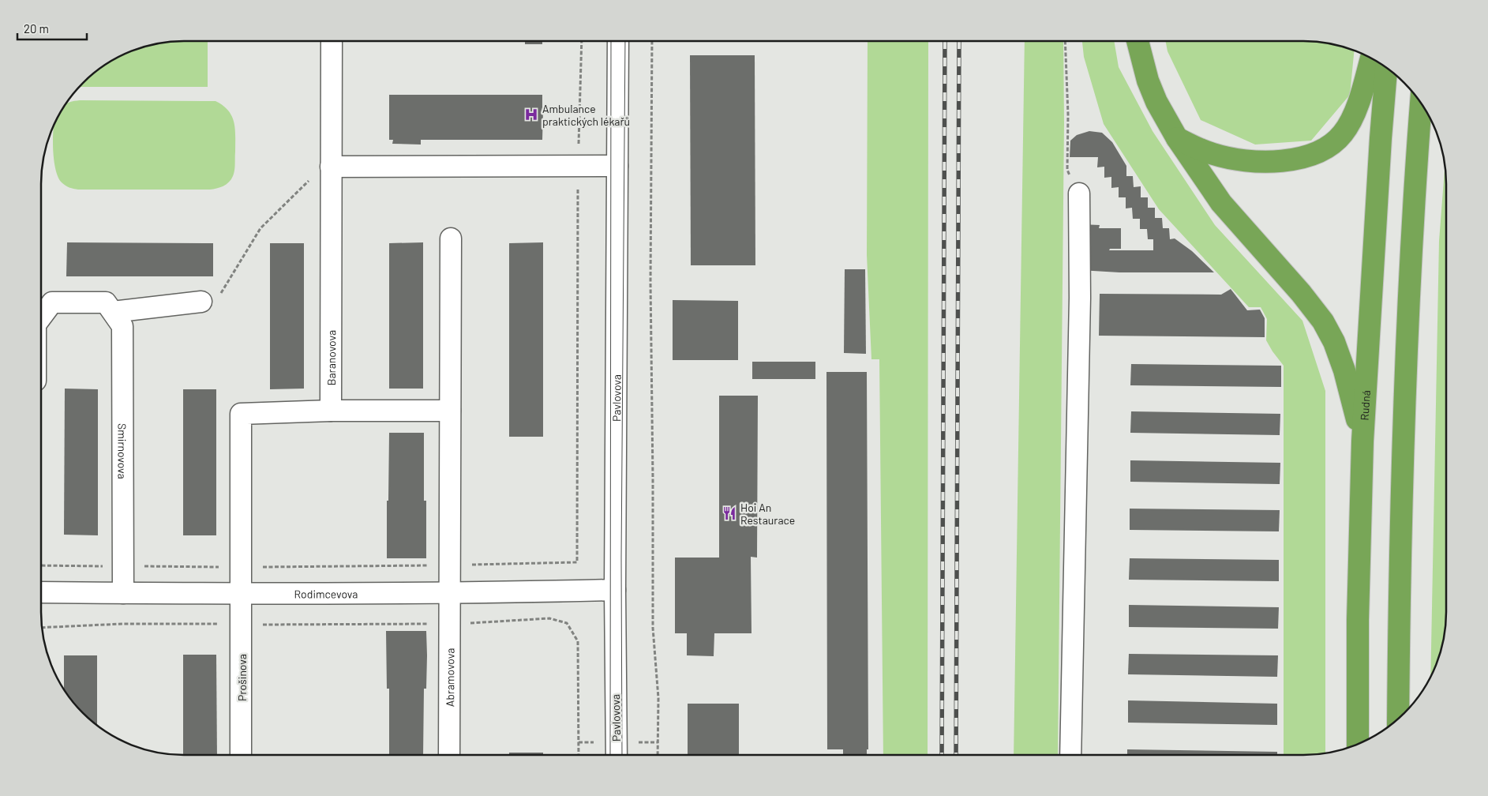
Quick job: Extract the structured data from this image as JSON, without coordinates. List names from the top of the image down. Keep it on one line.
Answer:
{"streets":{"highway":["Rudná"],"street":["Baranovova","Pavlovova","Smirnovova","Rodimcevova","Prošinova","Abramovova"]},"crossings":[["Pavlovova","Rodimcevova"],["Smirnovova","Rodimcevova"],["Rodimcevova","Prošinova"],["Rodimcevova","Abramovova"]],"places":{"hospital":["Ambulance praktických lékařů"],"restaurant":["Hoi An Restaurace"]},"scale_bar":"20 m"}
